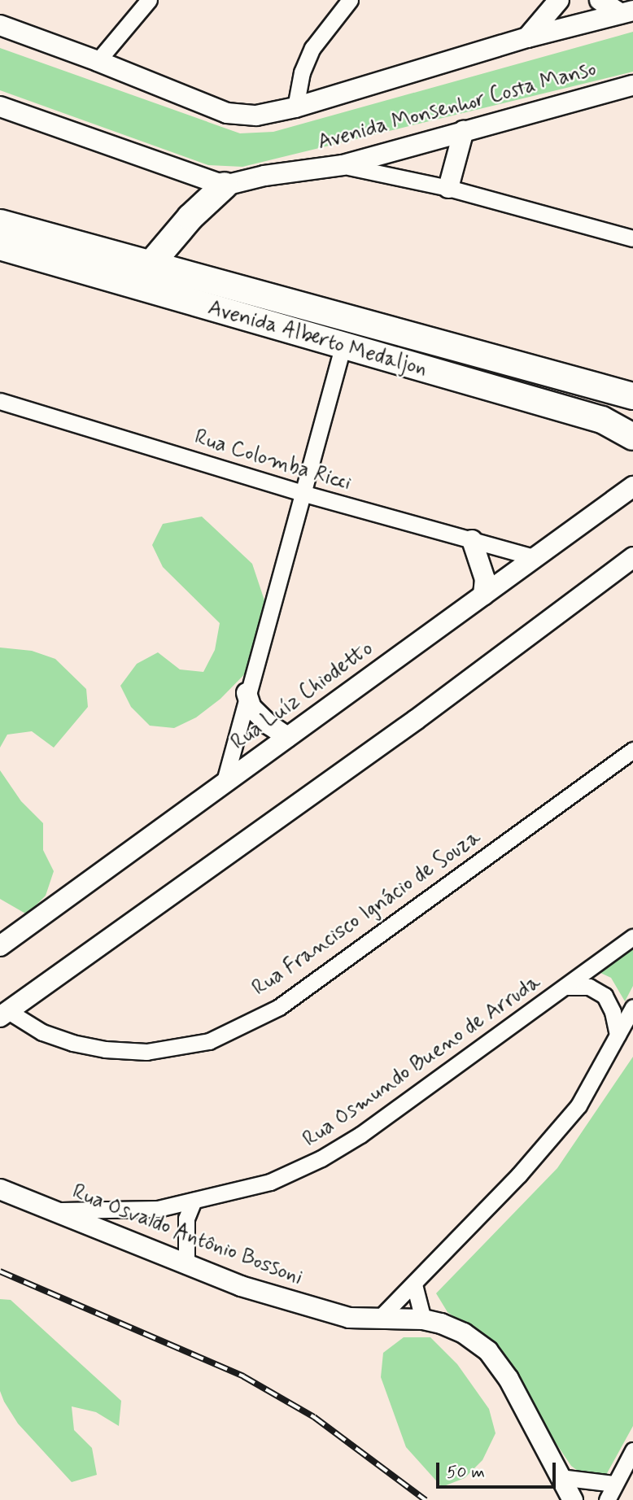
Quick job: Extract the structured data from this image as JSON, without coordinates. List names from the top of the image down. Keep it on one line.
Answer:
{"streets":{"main road":["Avenida Alberto Medaljon"],"street":["Avenida Monsenhor Costa Manso","Rua Colomba Ricci","Rua Luíz Chiodetto","Rua Francisco Ignácio de Souza","Rua Osmundo Bueno de Arruda","Rua Osvaldo Antônio Bossoni"]},"crossings":[["Rua Colomba Ricci","Rua Luíz Chiodetto"],["Rua Osmundo Bueno de Arruda","Rua Osvaldo Antônio Bossoni"]],"scale_bar":"50 m"}
